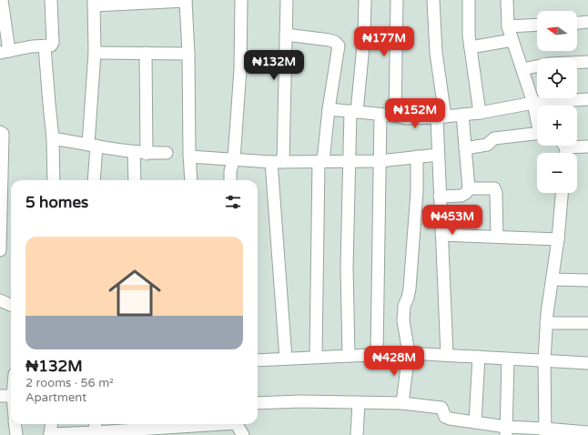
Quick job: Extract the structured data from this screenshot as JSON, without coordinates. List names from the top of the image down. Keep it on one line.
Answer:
{"north":"left","page":{"map_buttons":["+","−"],"price":["₦177M","₦132M","₦152M","₦453M","₦428M"],"heading":"5 homes","list":[{"name":"₦132M","note":"2 rooms · 56 m² · Apartment"}]}}
